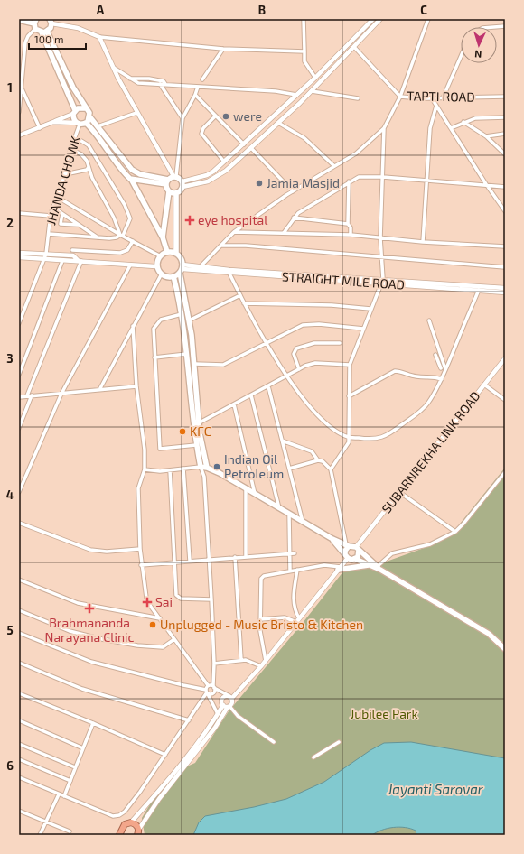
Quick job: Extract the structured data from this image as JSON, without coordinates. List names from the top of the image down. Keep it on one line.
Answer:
{"streets":{"street":["TAPTI ROAD","JHANDA CHOWK","STRAIGHT MILE ROAD","SUBARNREKHA LINK ROAD"]},"water":["Jayanti Sarovar"],"parks":["Jubilee Park"],"places":{"other":["were","Jamia Masjid","KFC","Indian Oil Petroleum","Unplugged - Music Bristo & Kitchen"],"health":["eye hospital","Sai","Brahmananda Narayana Clinic"]},"scale_bar":"100 m","north":"bottom","grid":{"columns":["A","B","C"],"rows":["1","2","3","4","5","6"]}}
